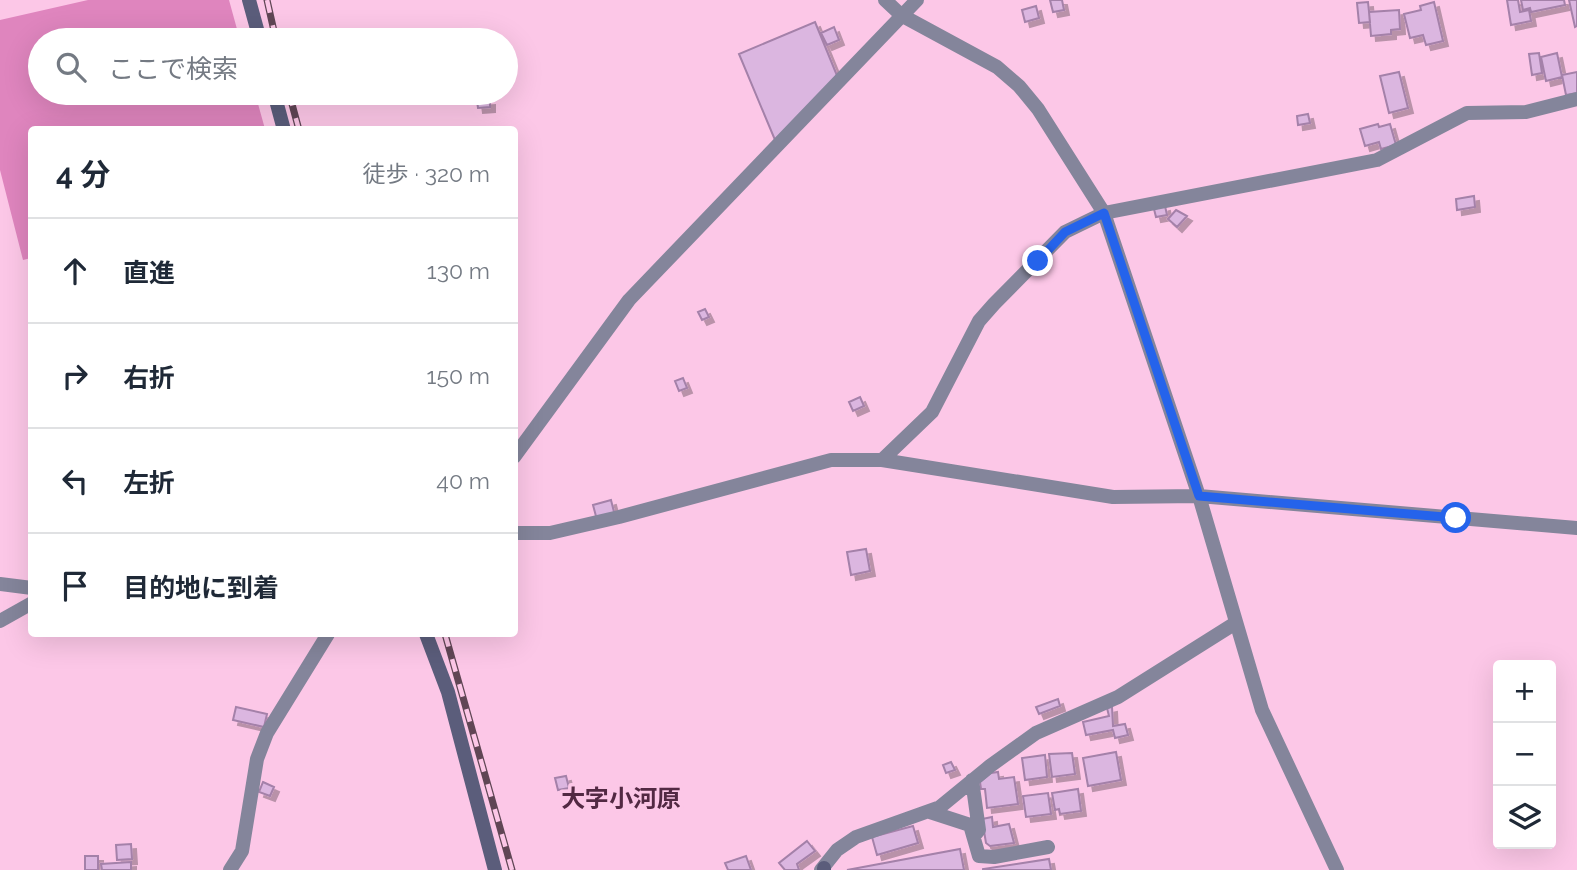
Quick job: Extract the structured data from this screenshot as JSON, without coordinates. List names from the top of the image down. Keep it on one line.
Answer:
{"districts":["大字小河原"],"page":{"search":"ここで検索","heading":["4 分","徒歩 · 320 m"],"list":[["直進","130 m"],["右折","150 m"],["左折","40 m"],"目的地に到着"],"map_buttons":["+","−"]}}
